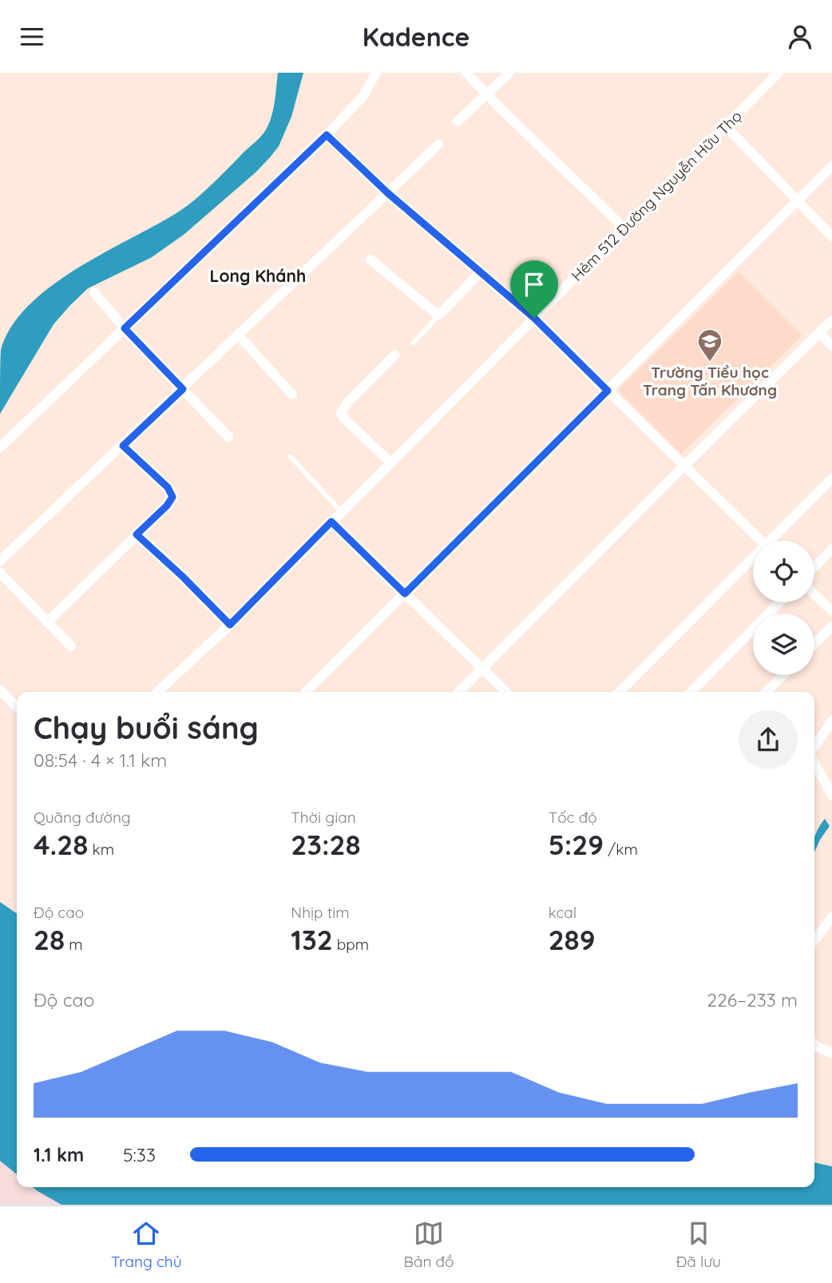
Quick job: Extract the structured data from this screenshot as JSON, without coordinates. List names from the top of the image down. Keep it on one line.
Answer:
{"streets":{"street":["Hẻm 512 Đường Nguyễn Hữu Thọ"]},"districts":["Long Khánh"],"places":{"school or university":["Trường Tiểu học Trang Tấn Khương"]},"page":{"header":"Kadence","heading":["Chạy buổi sáng","08:54 · 4 × 1.1 km"],"stats":[["Quãng đường","4.28 km"],["Thời gian","23:28"],["Tốc độ","5:29 /km"],["Độ cao","28 m"],["Nhịp tim","132 bpm"],["kcal","289"]],"chart":["Độ cao","226–233 m"],"list":[{"name":"1.1 km","note":"5:33"}],"tabs":["Trang chủ","Bản đồ","Đã lưu"]}}
